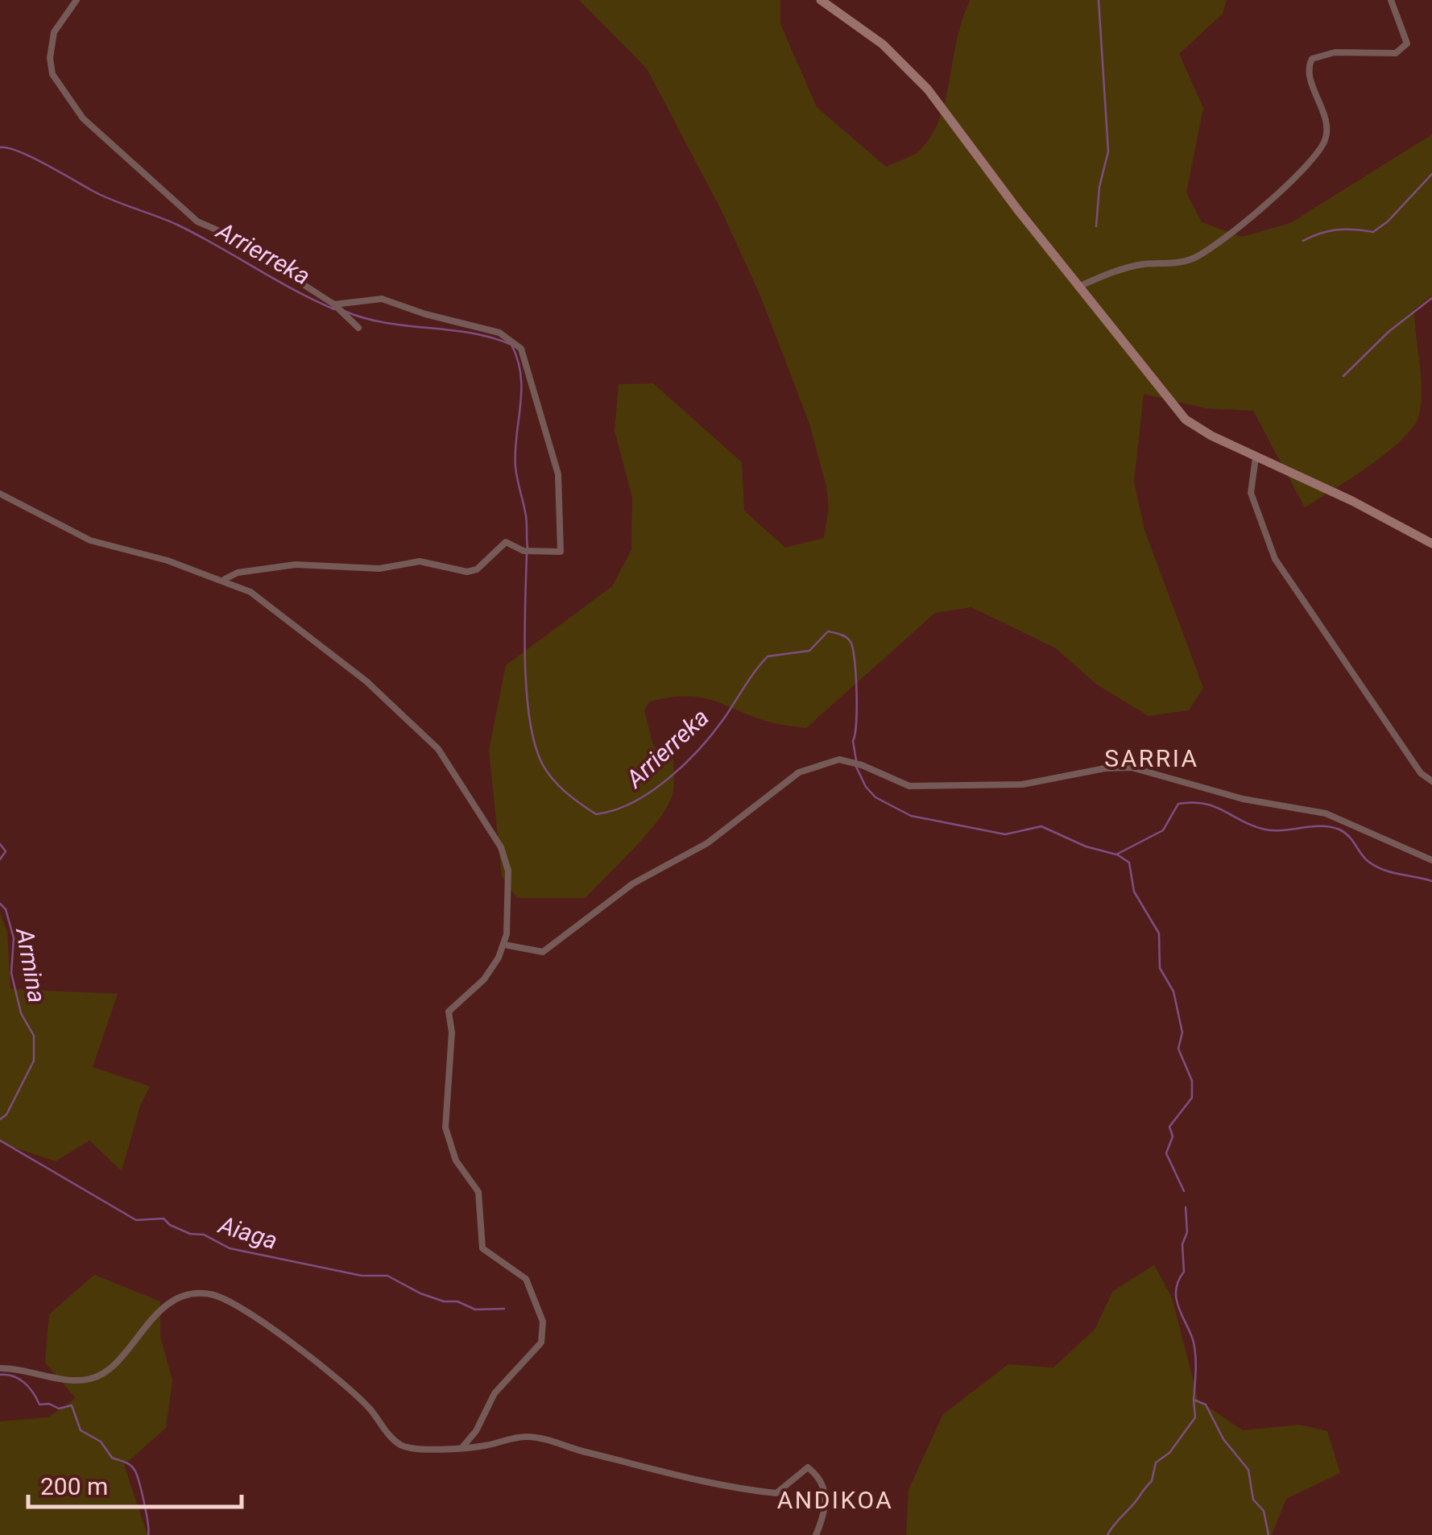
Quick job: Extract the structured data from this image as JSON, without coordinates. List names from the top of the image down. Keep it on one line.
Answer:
{"districts":["SARRIA","ANDIKOA"],"water":["Arrierreka","Armina","Aiaga"],"scale_bar":"200 m"}
